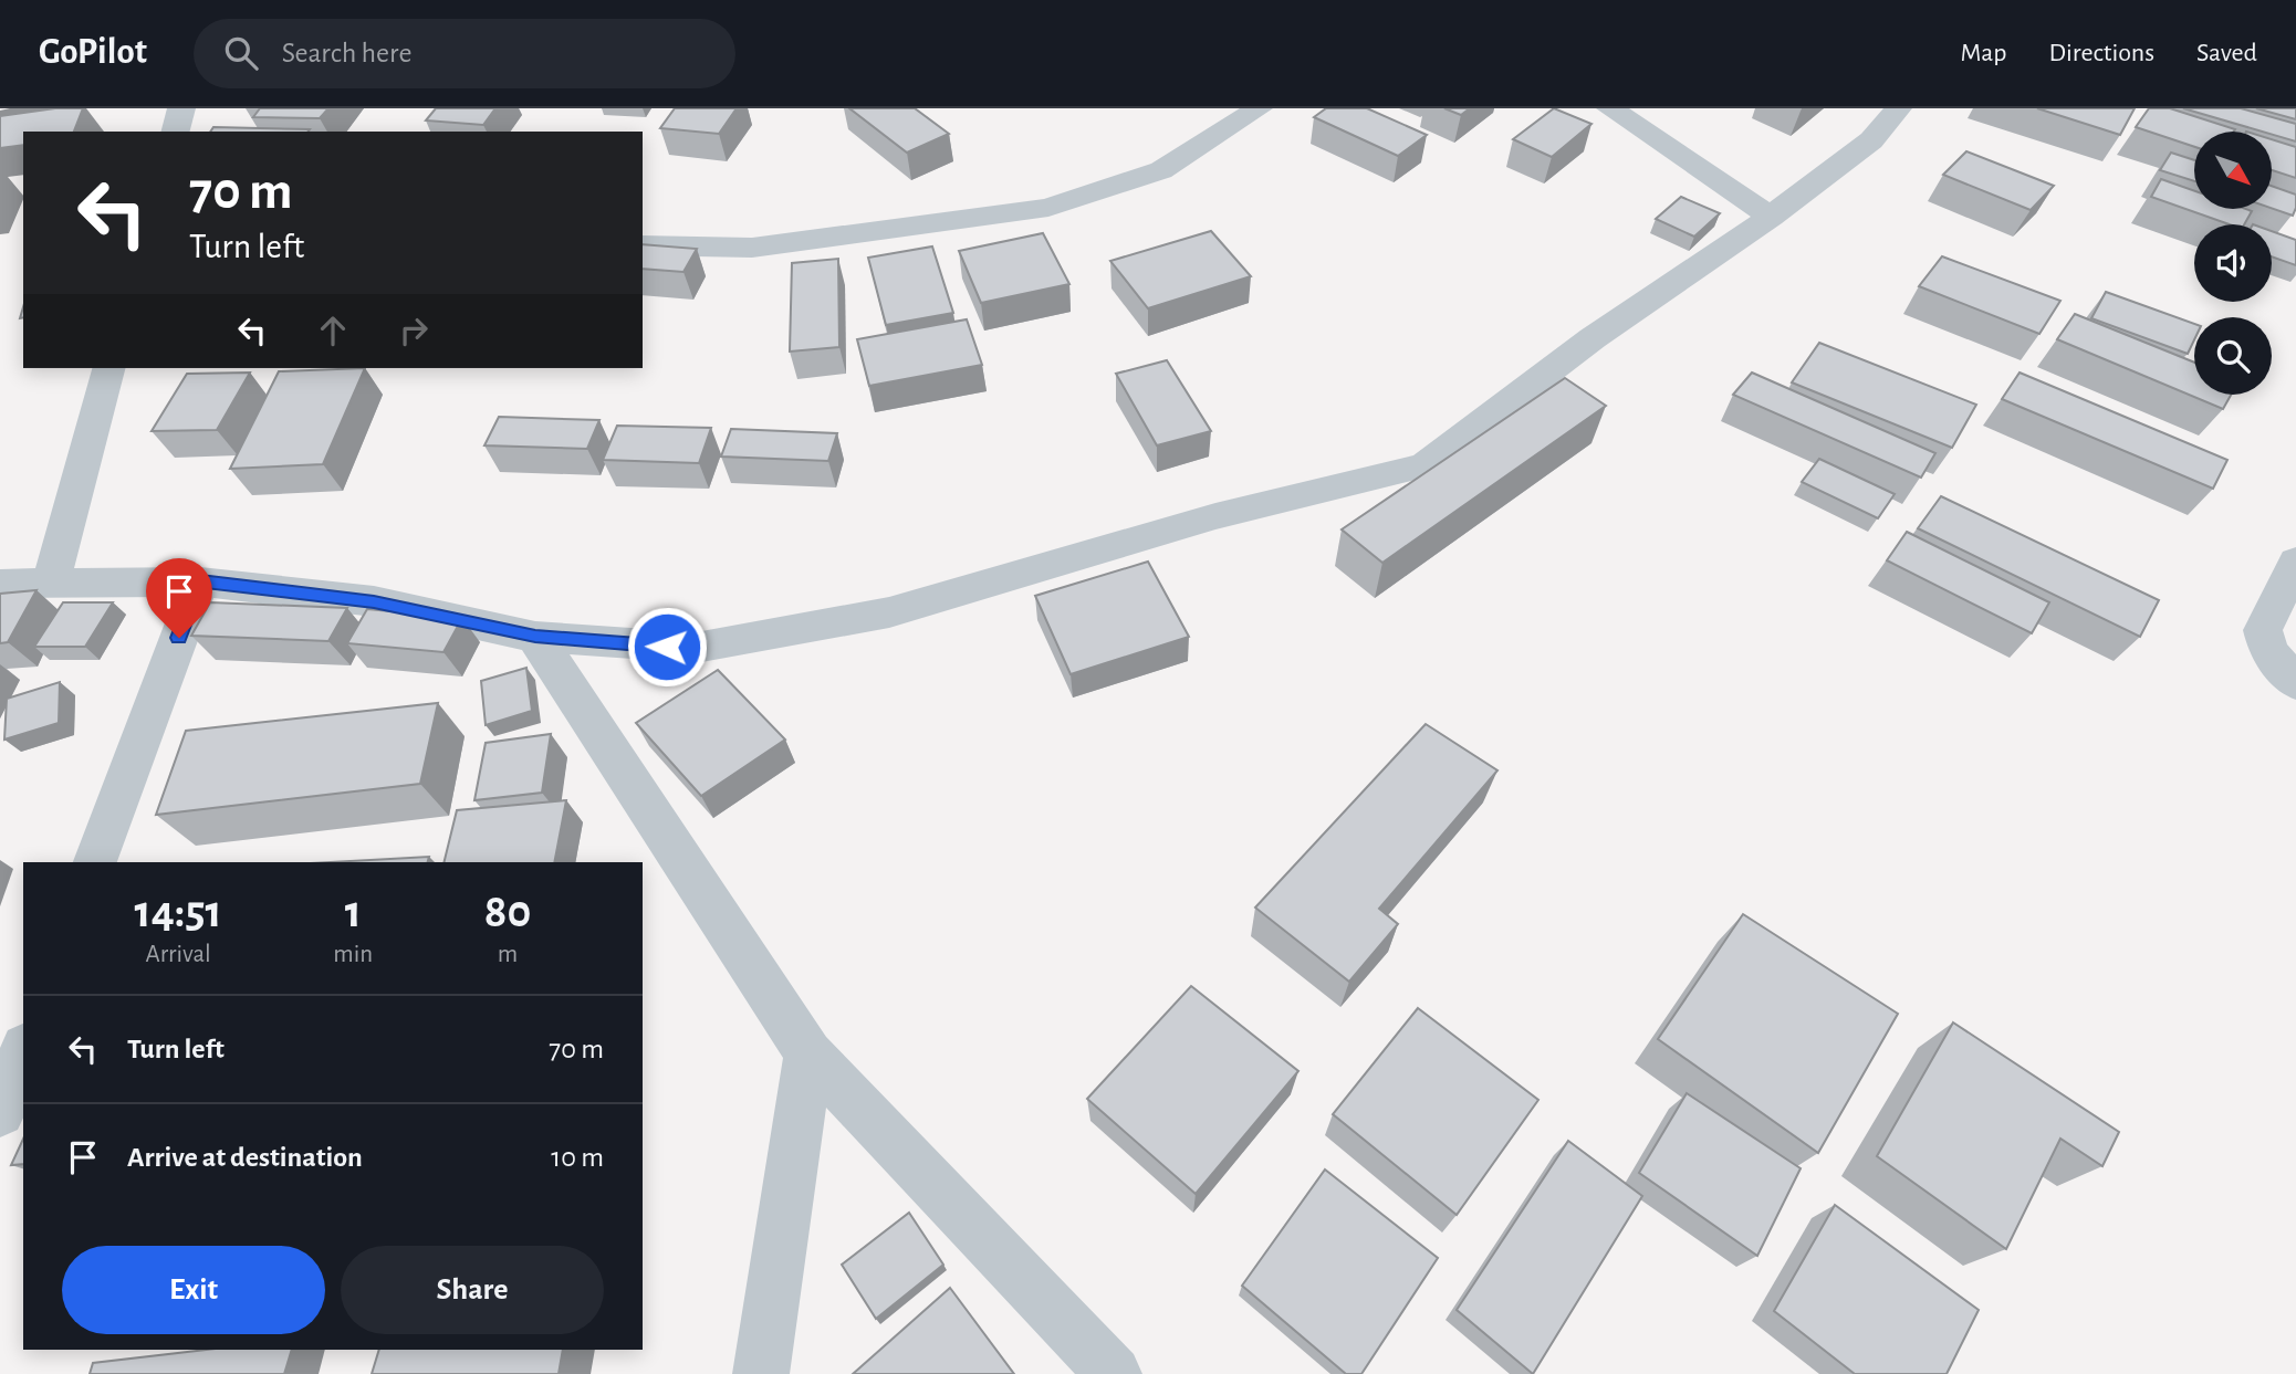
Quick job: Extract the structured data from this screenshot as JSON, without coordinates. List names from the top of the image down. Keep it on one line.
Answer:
{"north":"bottom right","page":{"header":"GoPilot","search":"Search here","nav":["Map","Directions","Saved"],"turn":["70 m","Turn left"],"eta":["14:51","Arrival","1","min","80","m"],"list":[{"name":"Turn left","value":"70 m"},{"name":"Arrive at destination","value":"10 m"}],"buttons":["Exit","Share"]}}
